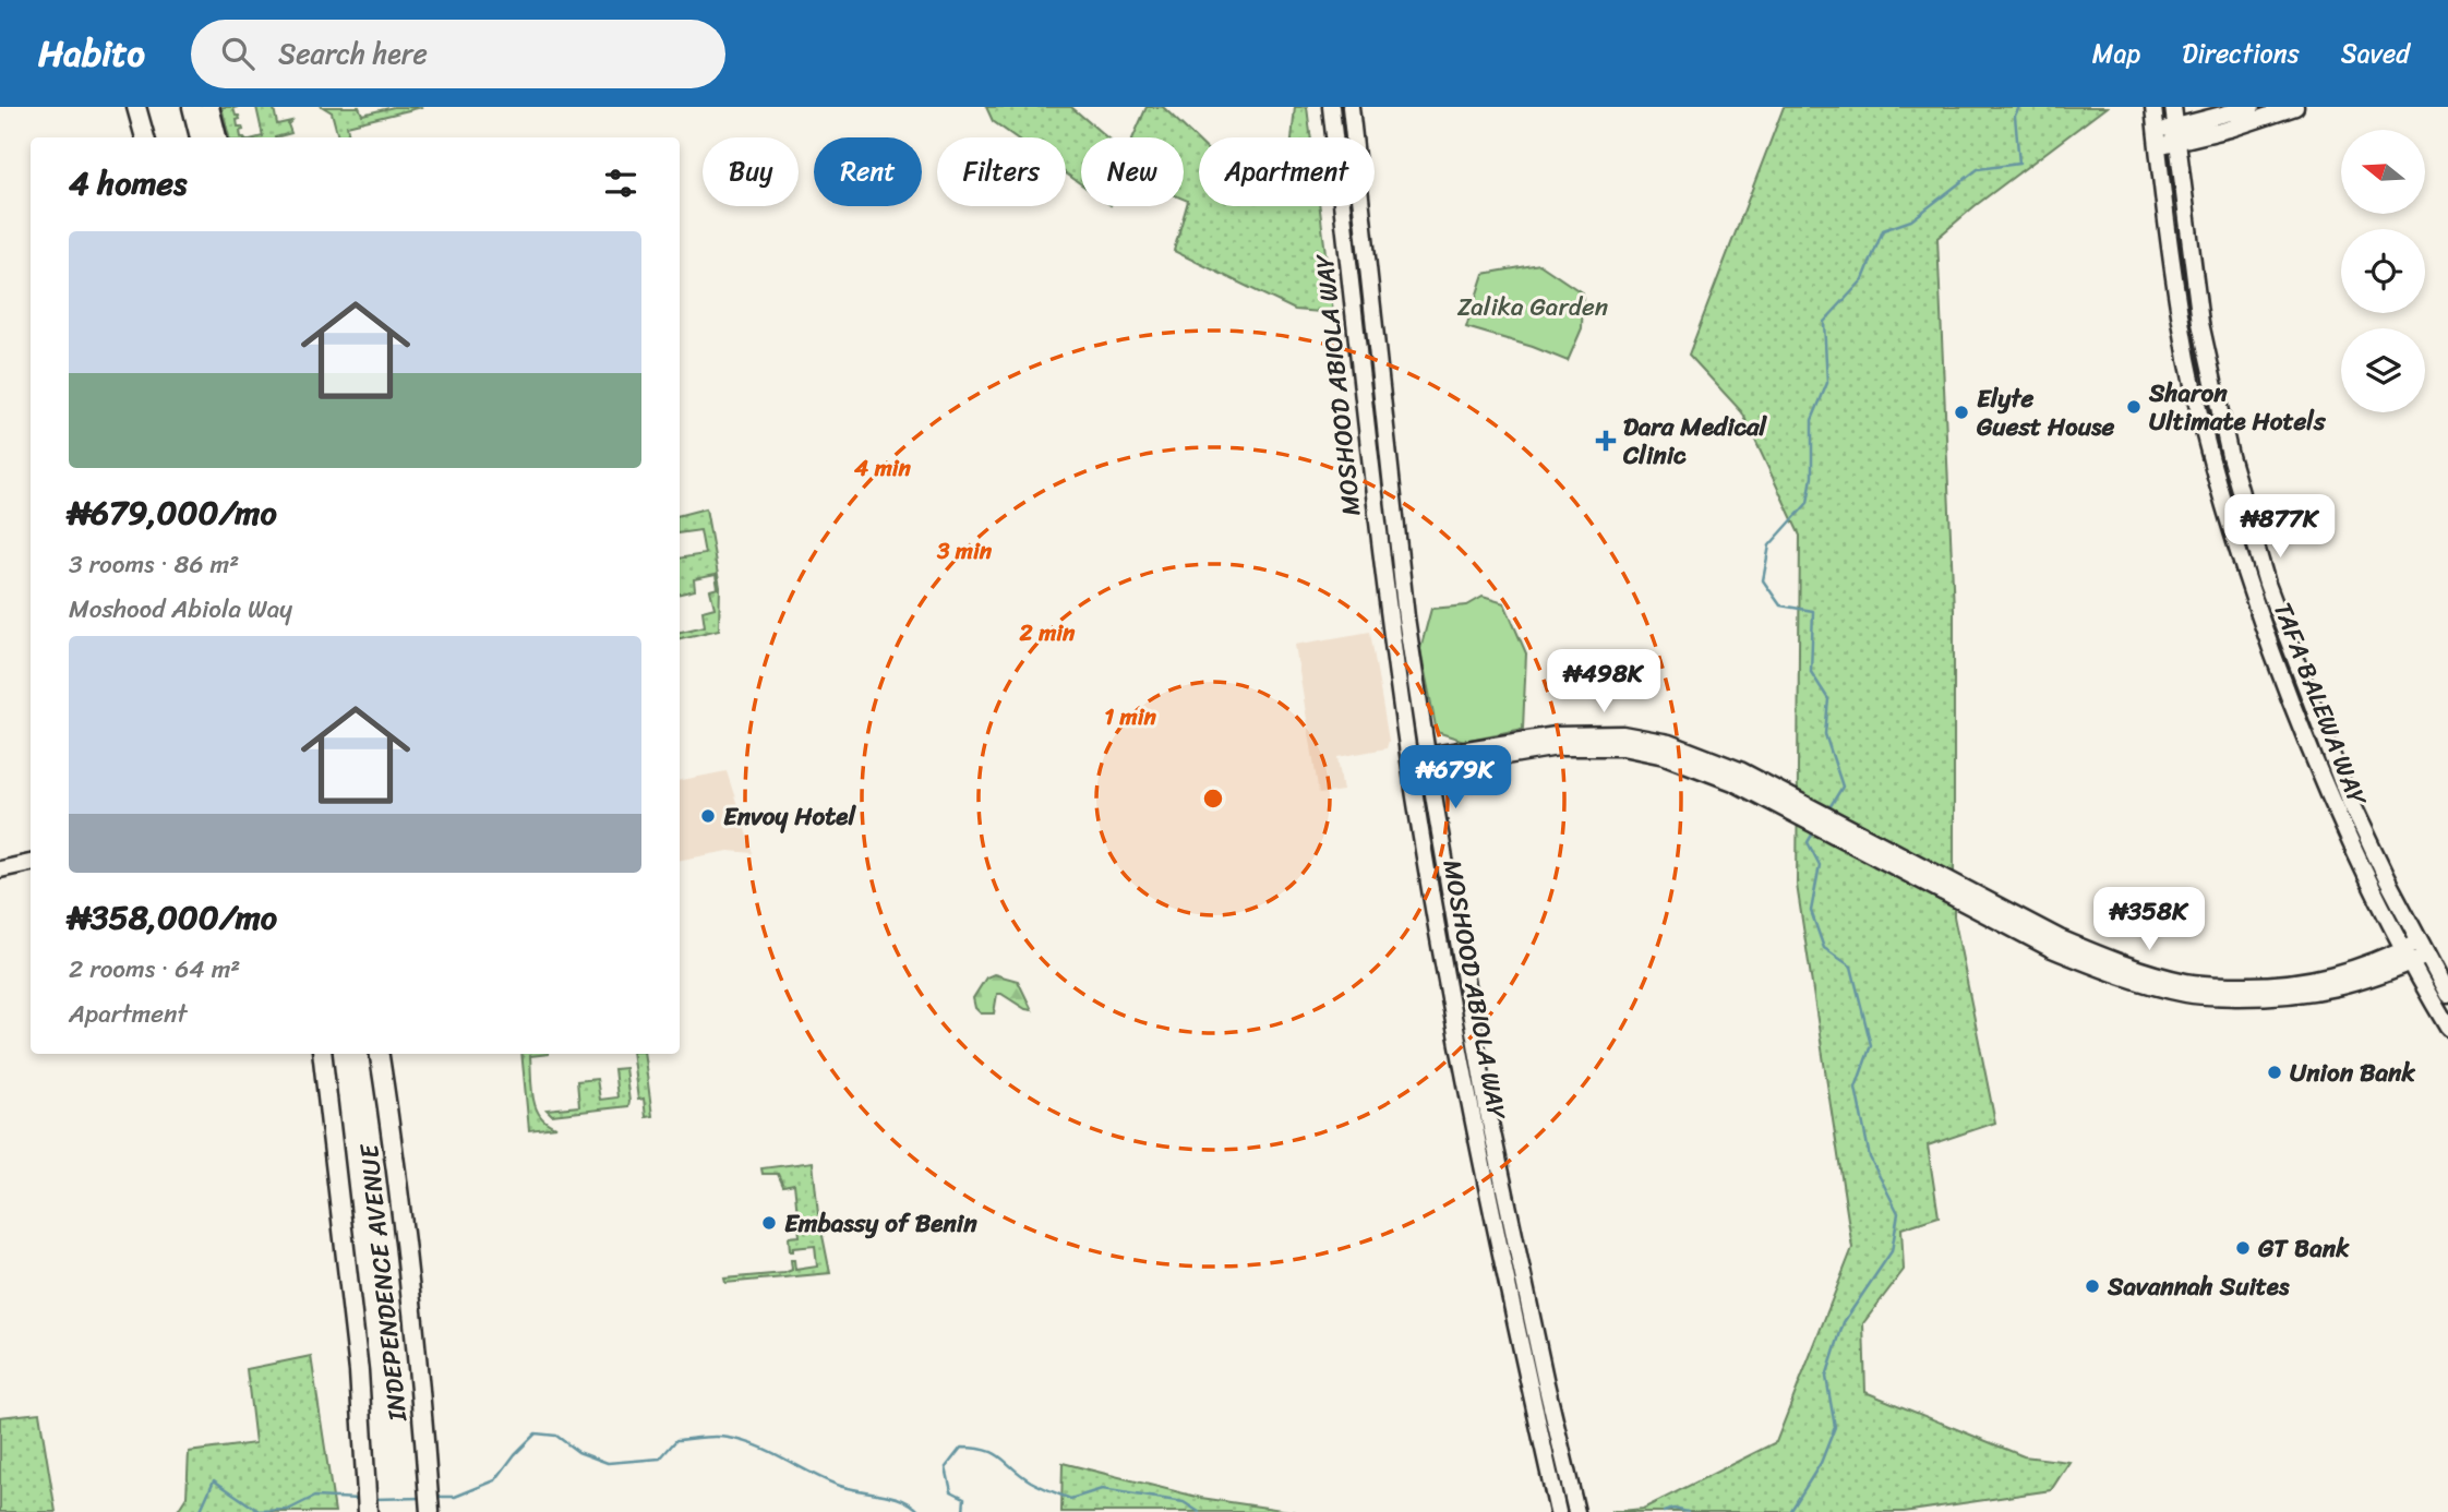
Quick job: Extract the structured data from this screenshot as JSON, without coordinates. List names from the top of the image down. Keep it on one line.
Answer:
{"streets":{"main road":["MOSHOOD ABIOLA WAY","TAFA BALEWA WAY","INDEPENDENCE AVENUE"]},"parks":["Zalika Garden"],"places":{"other":["Sharon Ultimate Hotels","Elyte Guest House","Envoy Hotel","Union Bank","Embassy of Benin","GT Bank","Savannah Suites"],"health":["Dara Medical Clinic"]},"north":"left","page":{"header":"Habito","search":"Search here","nav":["Map","Directions","Saved"],"chip":["Buy","Rent","Filters","New","Apartment"],"heading":"4 homes","list":[{"name":"₦679,000/mo","note":"3 rooms · 86 m² · Moshood Abiola Way"},{"name":"₦358,000/mo","note":"2 rooms · 64 m² · Apartment"}],"price":["₦877K","₦498K","₦679K","₦358K"]},"rings":["4 min","3 min","2 min","1 min"]}
